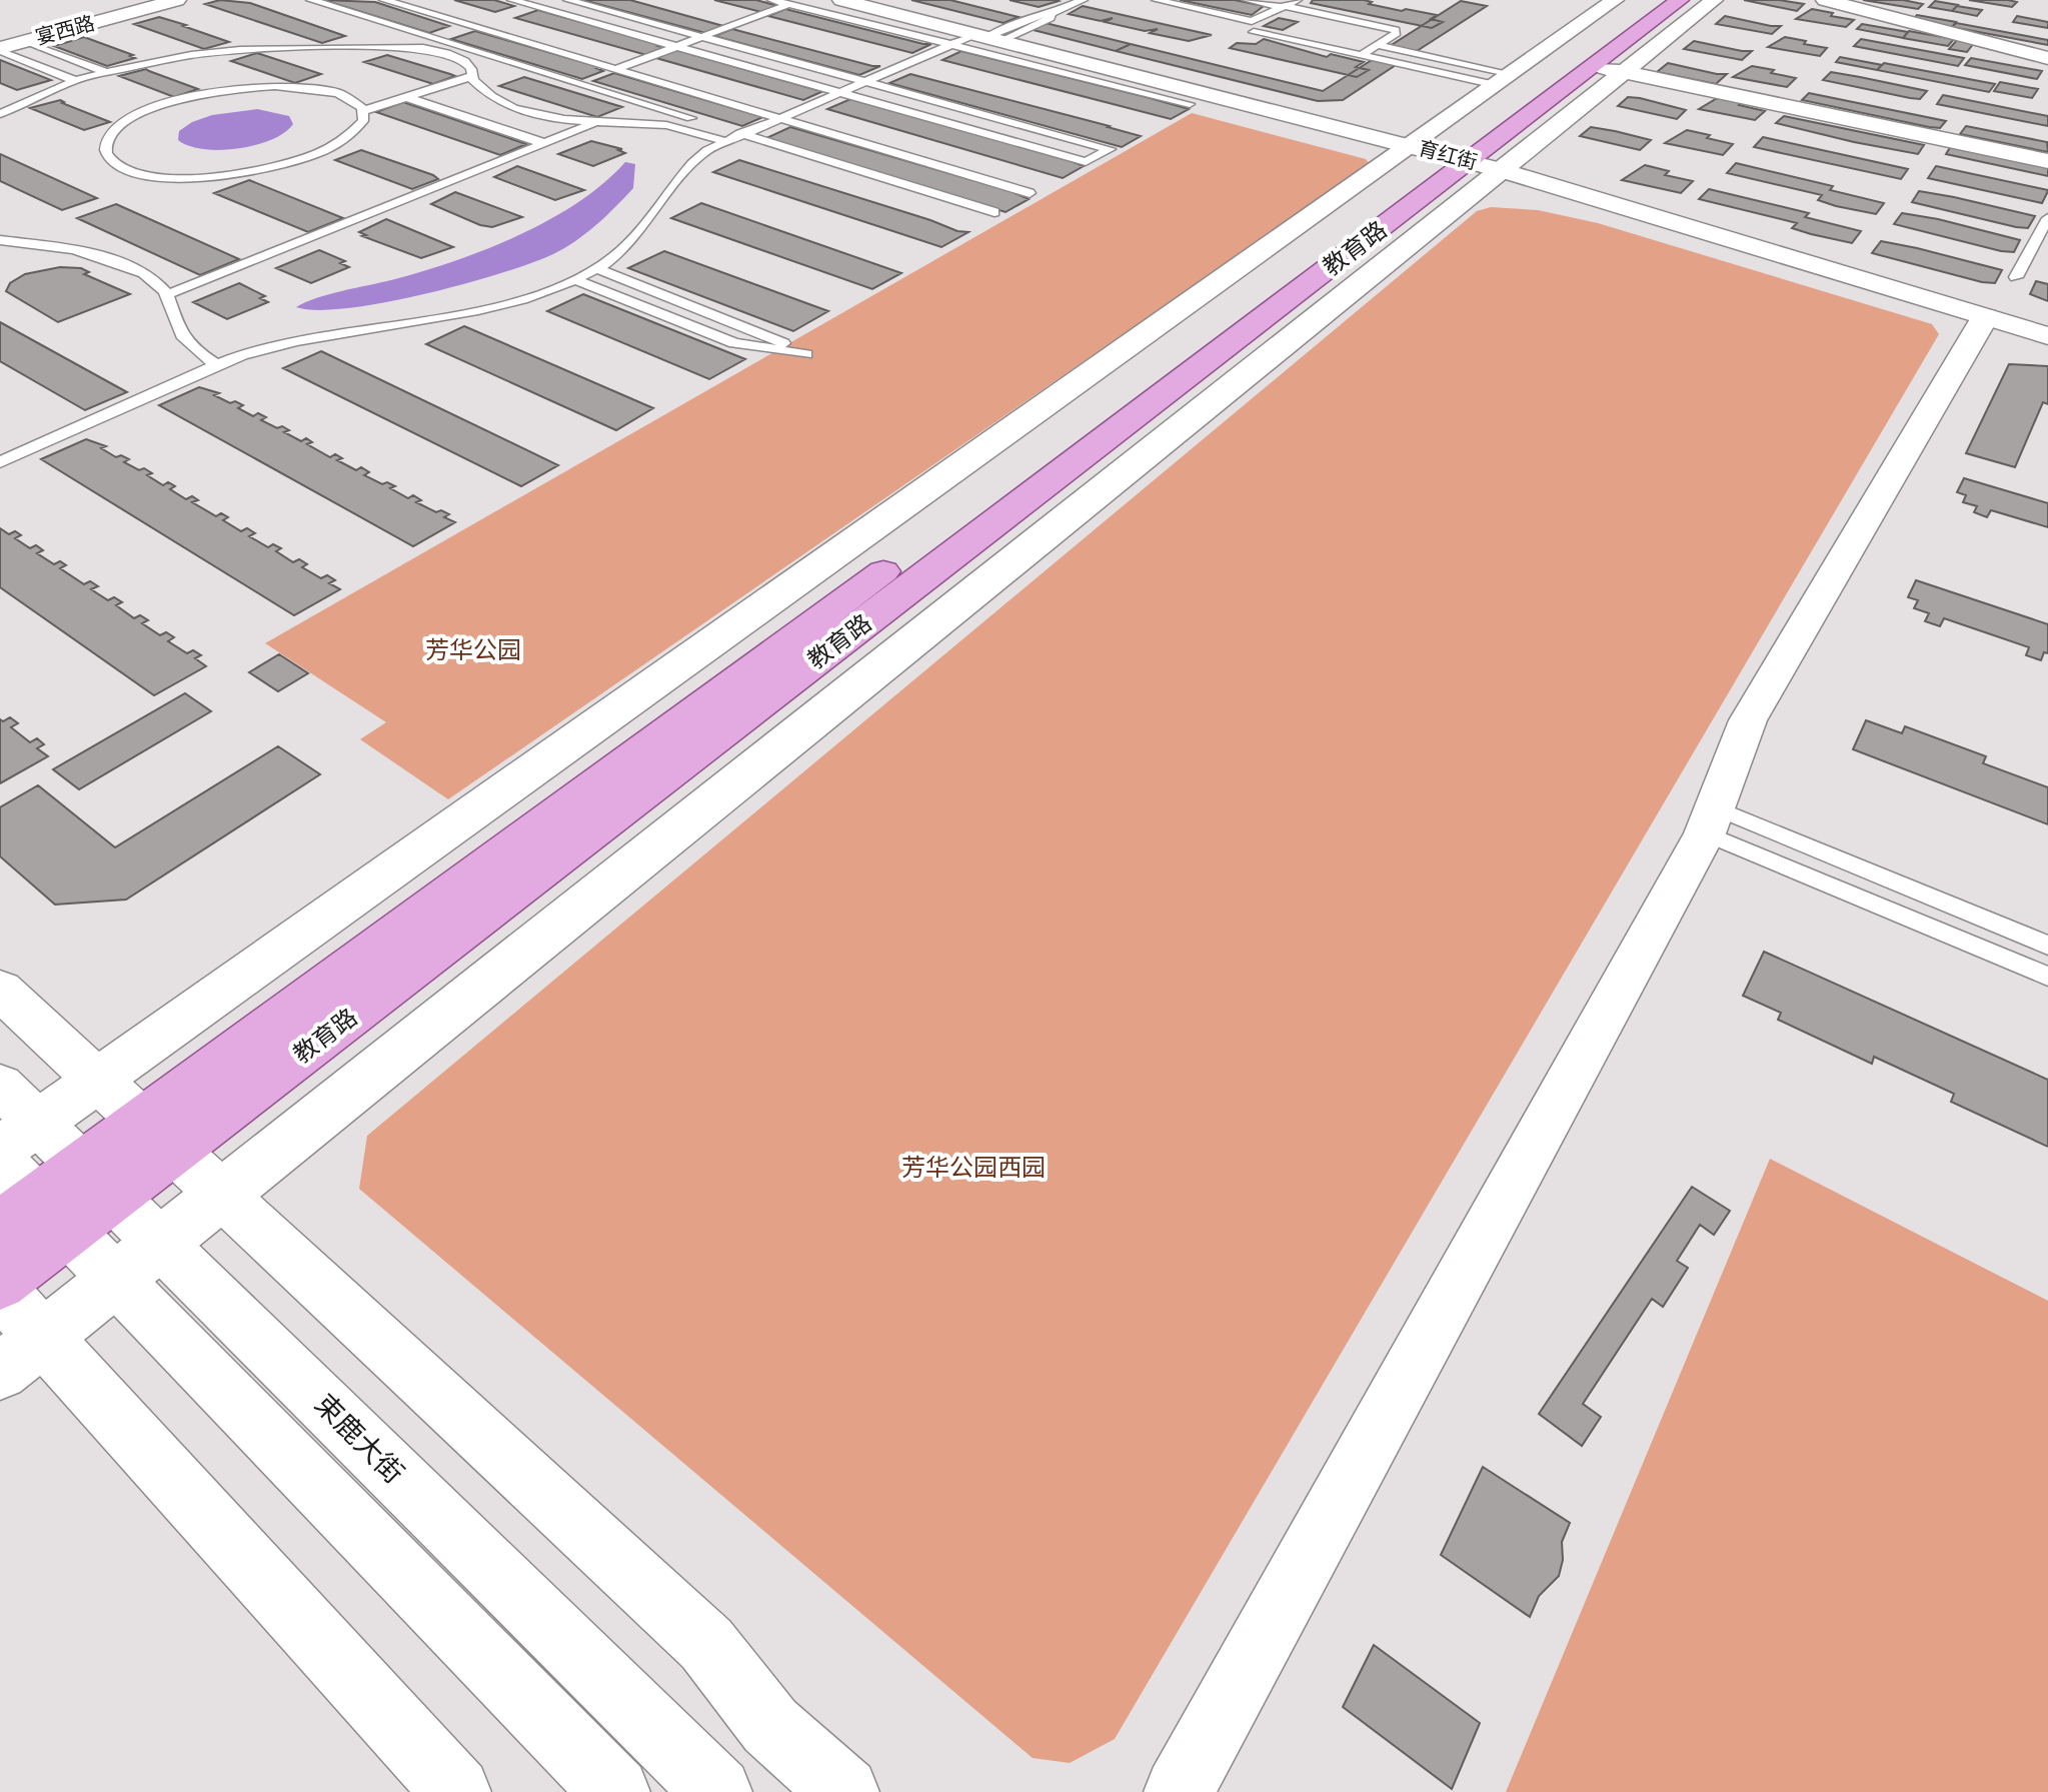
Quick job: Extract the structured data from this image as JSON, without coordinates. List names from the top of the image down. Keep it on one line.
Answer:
{"streets":{"main road":["教育路"],"street":["宴西路","育红街","束鹿大街"]},"crossings":[["育红街","教育路"],["教育路","束鹿大街"]],"parks":["芳华公园","芳华公园西园"]}
